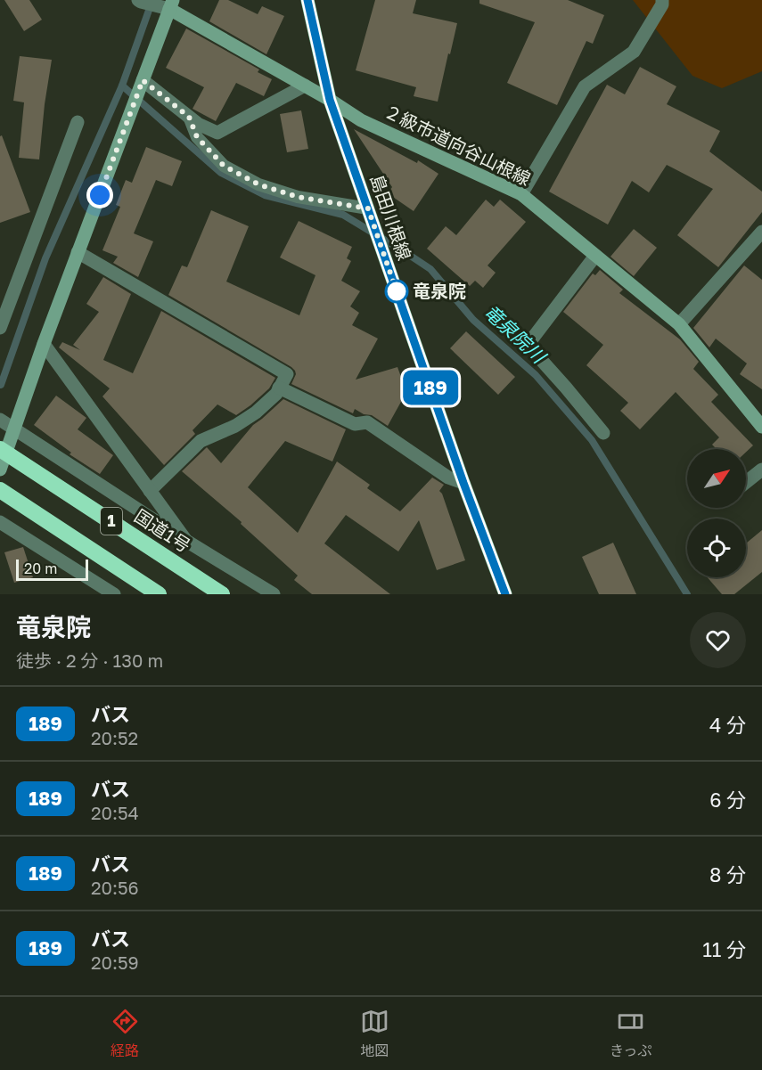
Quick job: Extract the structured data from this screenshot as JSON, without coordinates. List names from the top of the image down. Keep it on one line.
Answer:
{"streets":{"highway":["1","国道1号"],"main road":["島田川根線"],"street":["２級市道向谷山根線"]},"crossings":[["２級市道向谷山根線","島田川根線"]],"water":["竜泉院川"],"places":["竜泉院"],"lines":["bus line 189"],"scale_bar":"20 m","north":"top right","page":{"on_map":"189","scale":"20 m","heading":["竜泉院","徒歩 · 2 分 · 130 m"],"list":[{"mark":"189","name":"バス","note":"20:52","value":"4 分"},{"mark":"189","name":"バス","note":"20:54","value":"6 分"},{"mark":"189","name":"バス","note":"20:56","value":"8 分"},{"mark":"189","name":"バス","note":"20:59","value":"11 分"}],"tabs":["経路","地図","きっぷ"]}}
